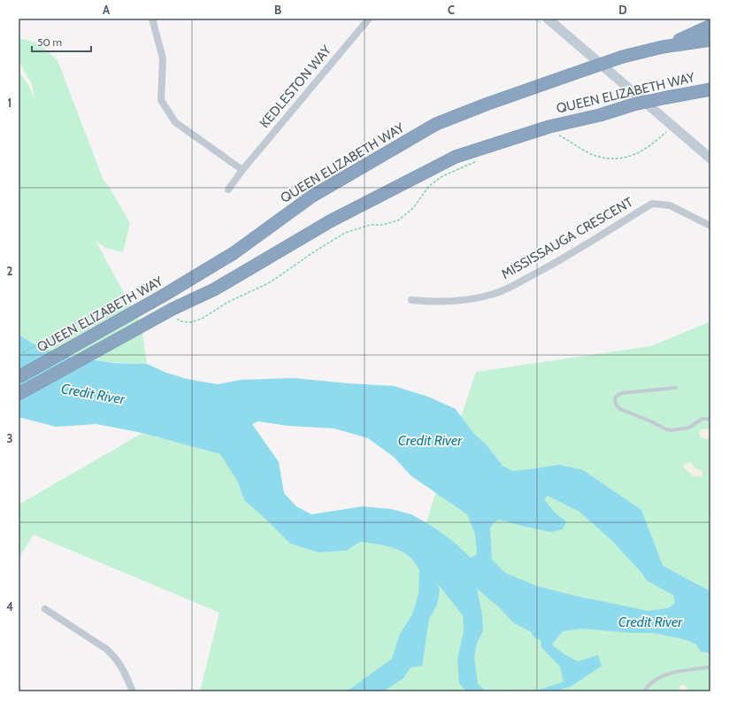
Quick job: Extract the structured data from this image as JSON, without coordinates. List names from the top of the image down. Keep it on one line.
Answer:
{"streets":{"highway":["QUEEN ELIZABETH WAY"],"street":["KEDLESTON WAY","MISSISSAUGA CRESCENT"]},"water":["Credit River"],"scale_bar":"50 m","grid":{"columns":["A","B","C","D"],"rows":["1","2","3","4"]}}
